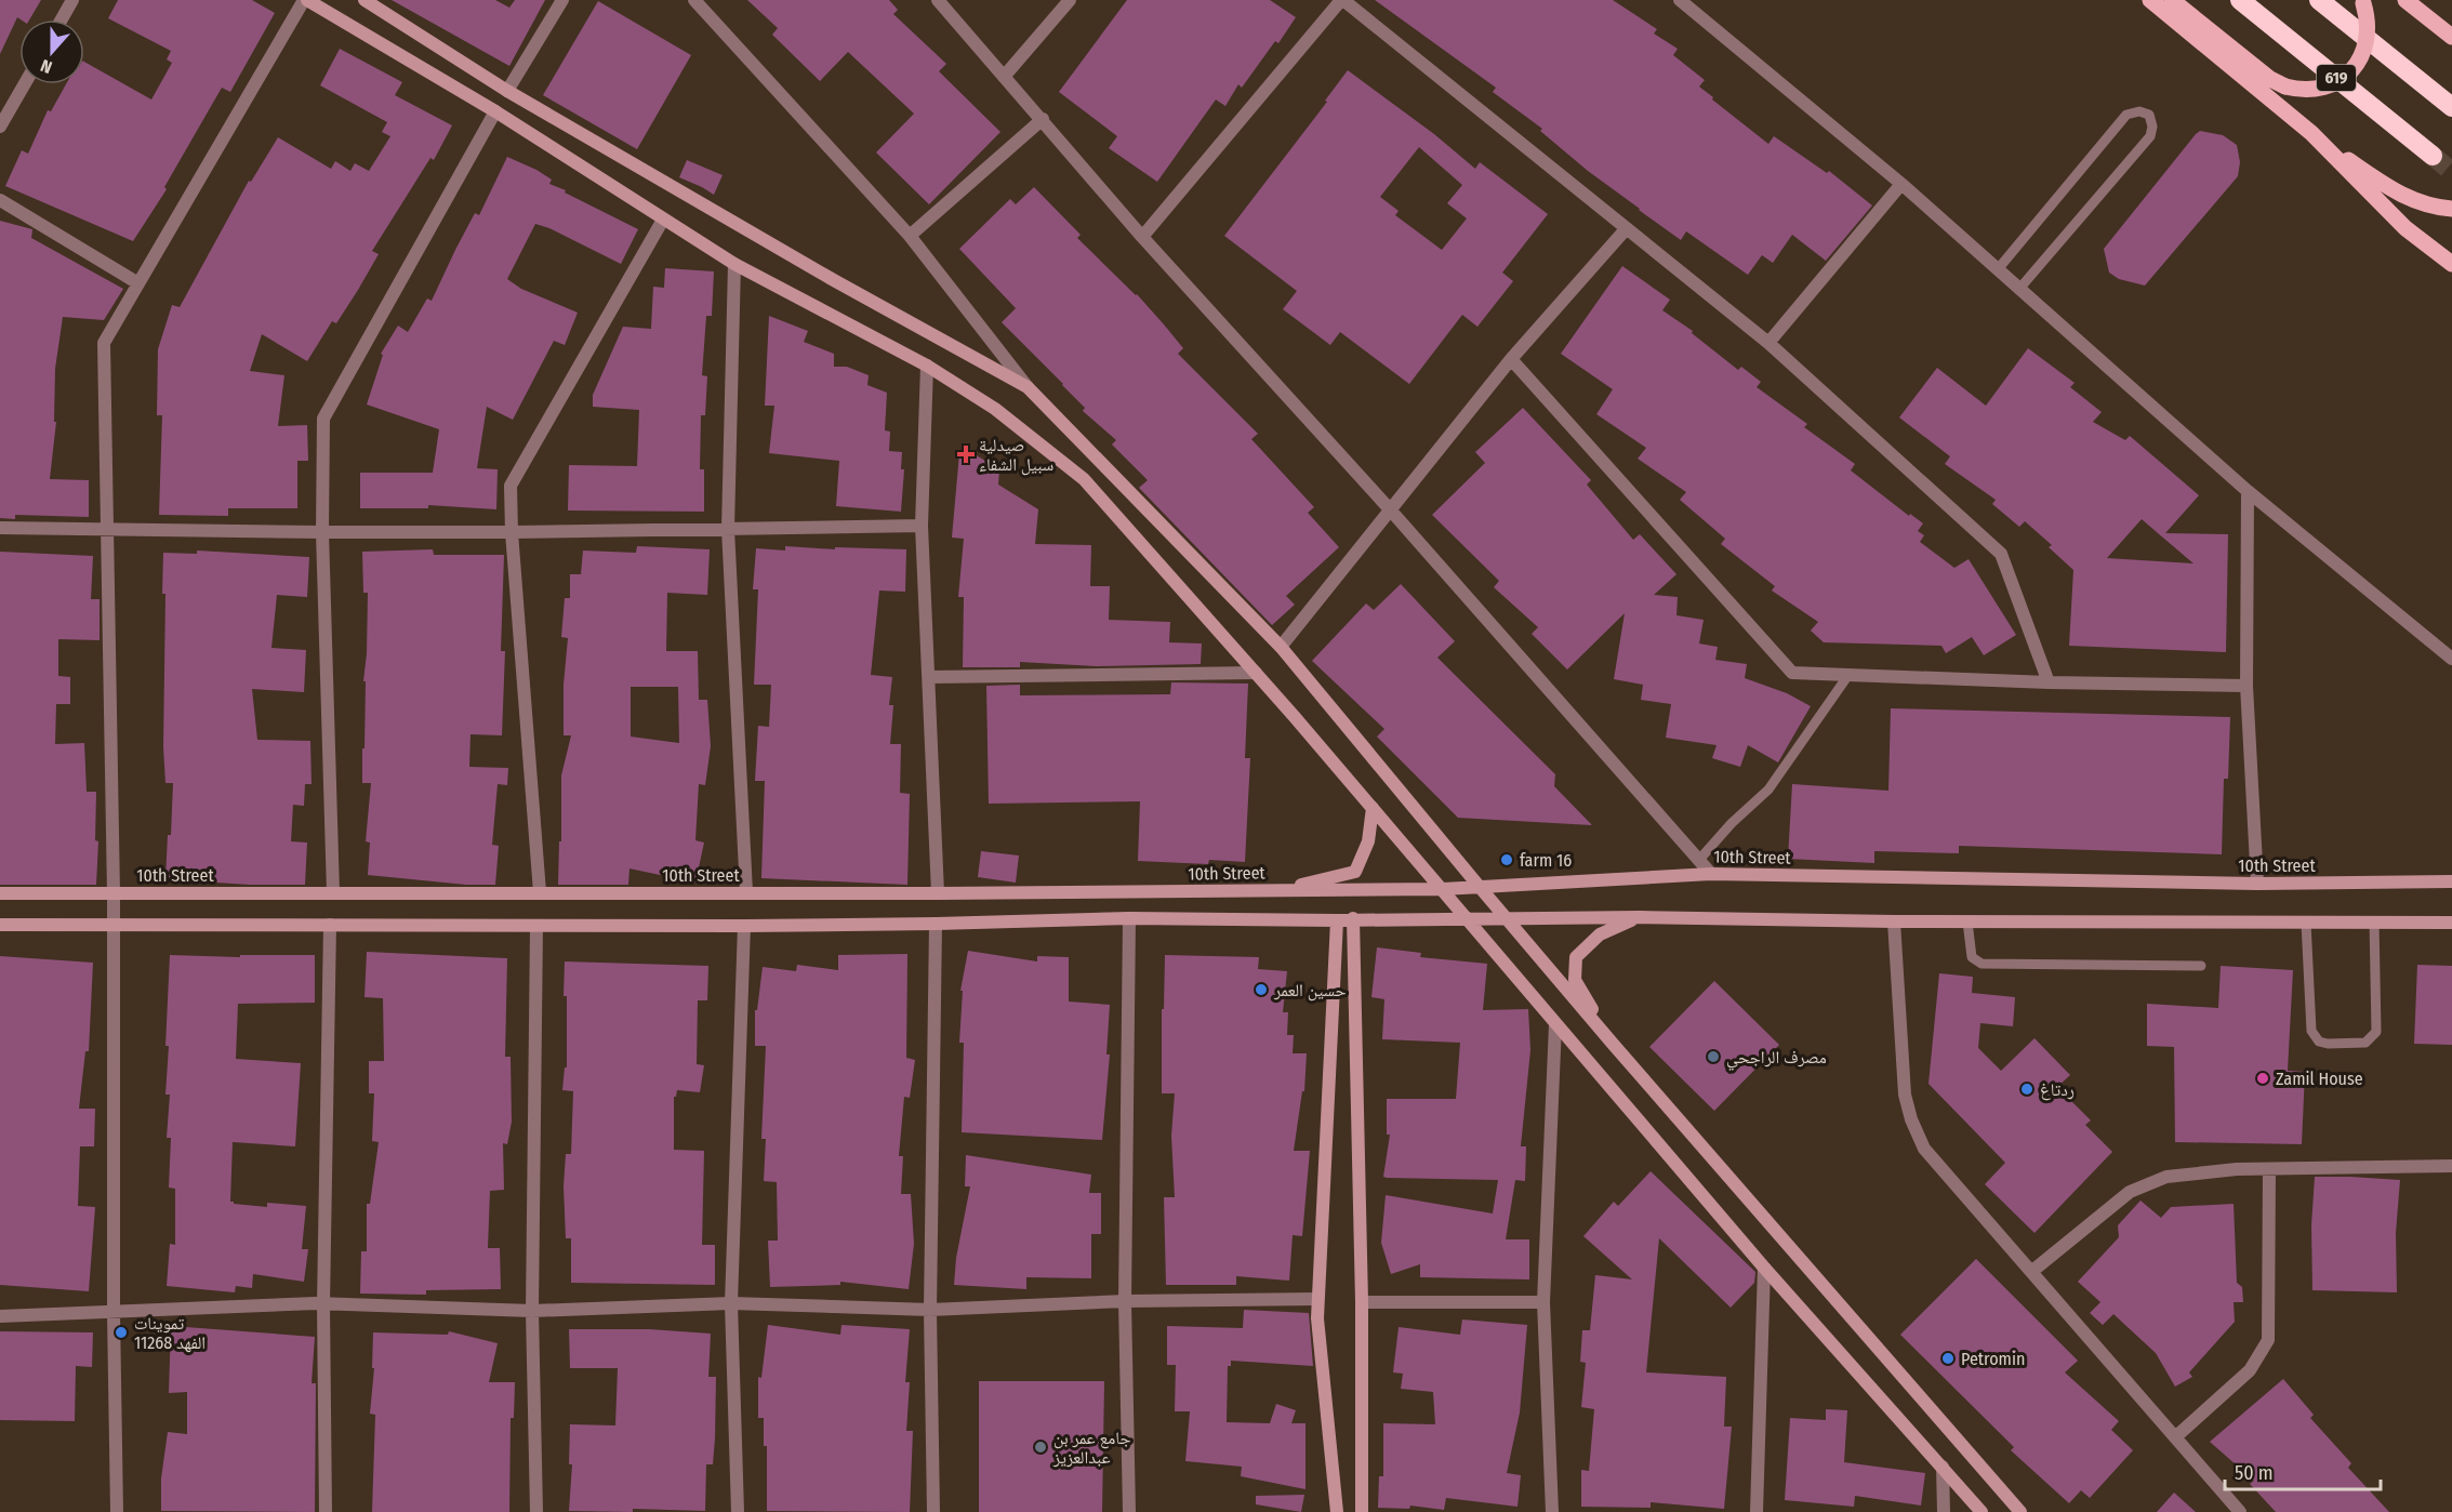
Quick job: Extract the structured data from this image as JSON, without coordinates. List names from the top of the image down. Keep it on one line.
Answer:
{"streets":{"highway":["619"],"street":["10th Street"]},"places":{"health":["صيدلية سبيل الشفاء"],"other":["farm 16","حسين العمر","مصرف الراجحي","Zamil House","ردتاغ","تموينات الفهد 11268","Petromin","جامع عمر بن عبدالعزيز"]},"scale_bar":"50 m","north":"bottom"}
